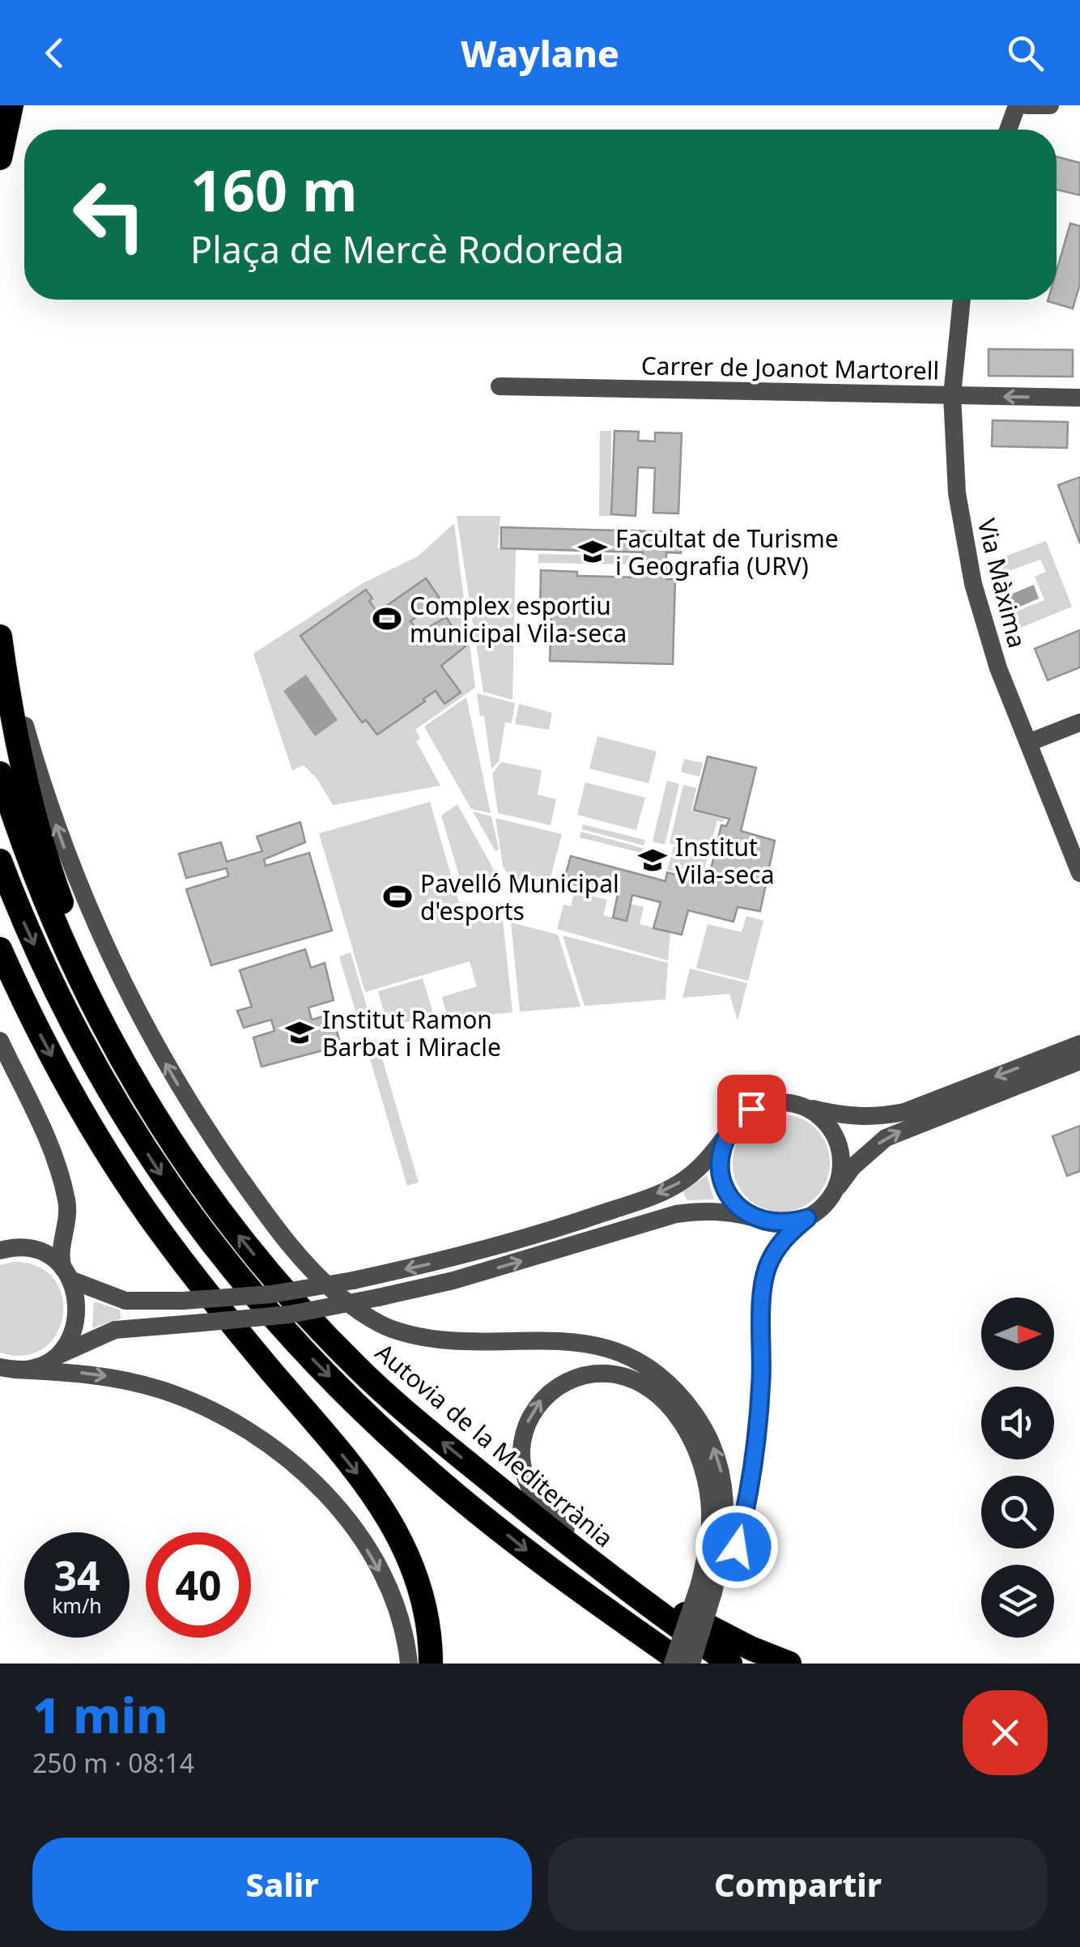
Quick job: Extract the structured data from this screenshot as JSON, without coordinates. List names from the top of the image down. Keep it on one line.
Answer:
{"streets":{"highway":["Autovia de la Mediterrània"],"street":["Carrer de Joanot Martorell","Via Màxima"]},"crossings":[["Carrer de Joanot Martorell","Via Màxima"]],"places":{"school or university":["Facultat de Turisme i Geografia (URV)","Institut Vila-seca","Institut Ramon Barbat i Miracle"],"sports":["Complex esportiu municipal Vila-seca","Pavelló Municipal d'esports"]},"north":"right","page":{"header":"Waylane","turn":["160 m","Plaça de Mercè Rodoreda"],"speed":"34 km/h","limit":"40","heading":["1 min","250 m · 08:14"],"buttons":["Salir","Compartir"]}}
